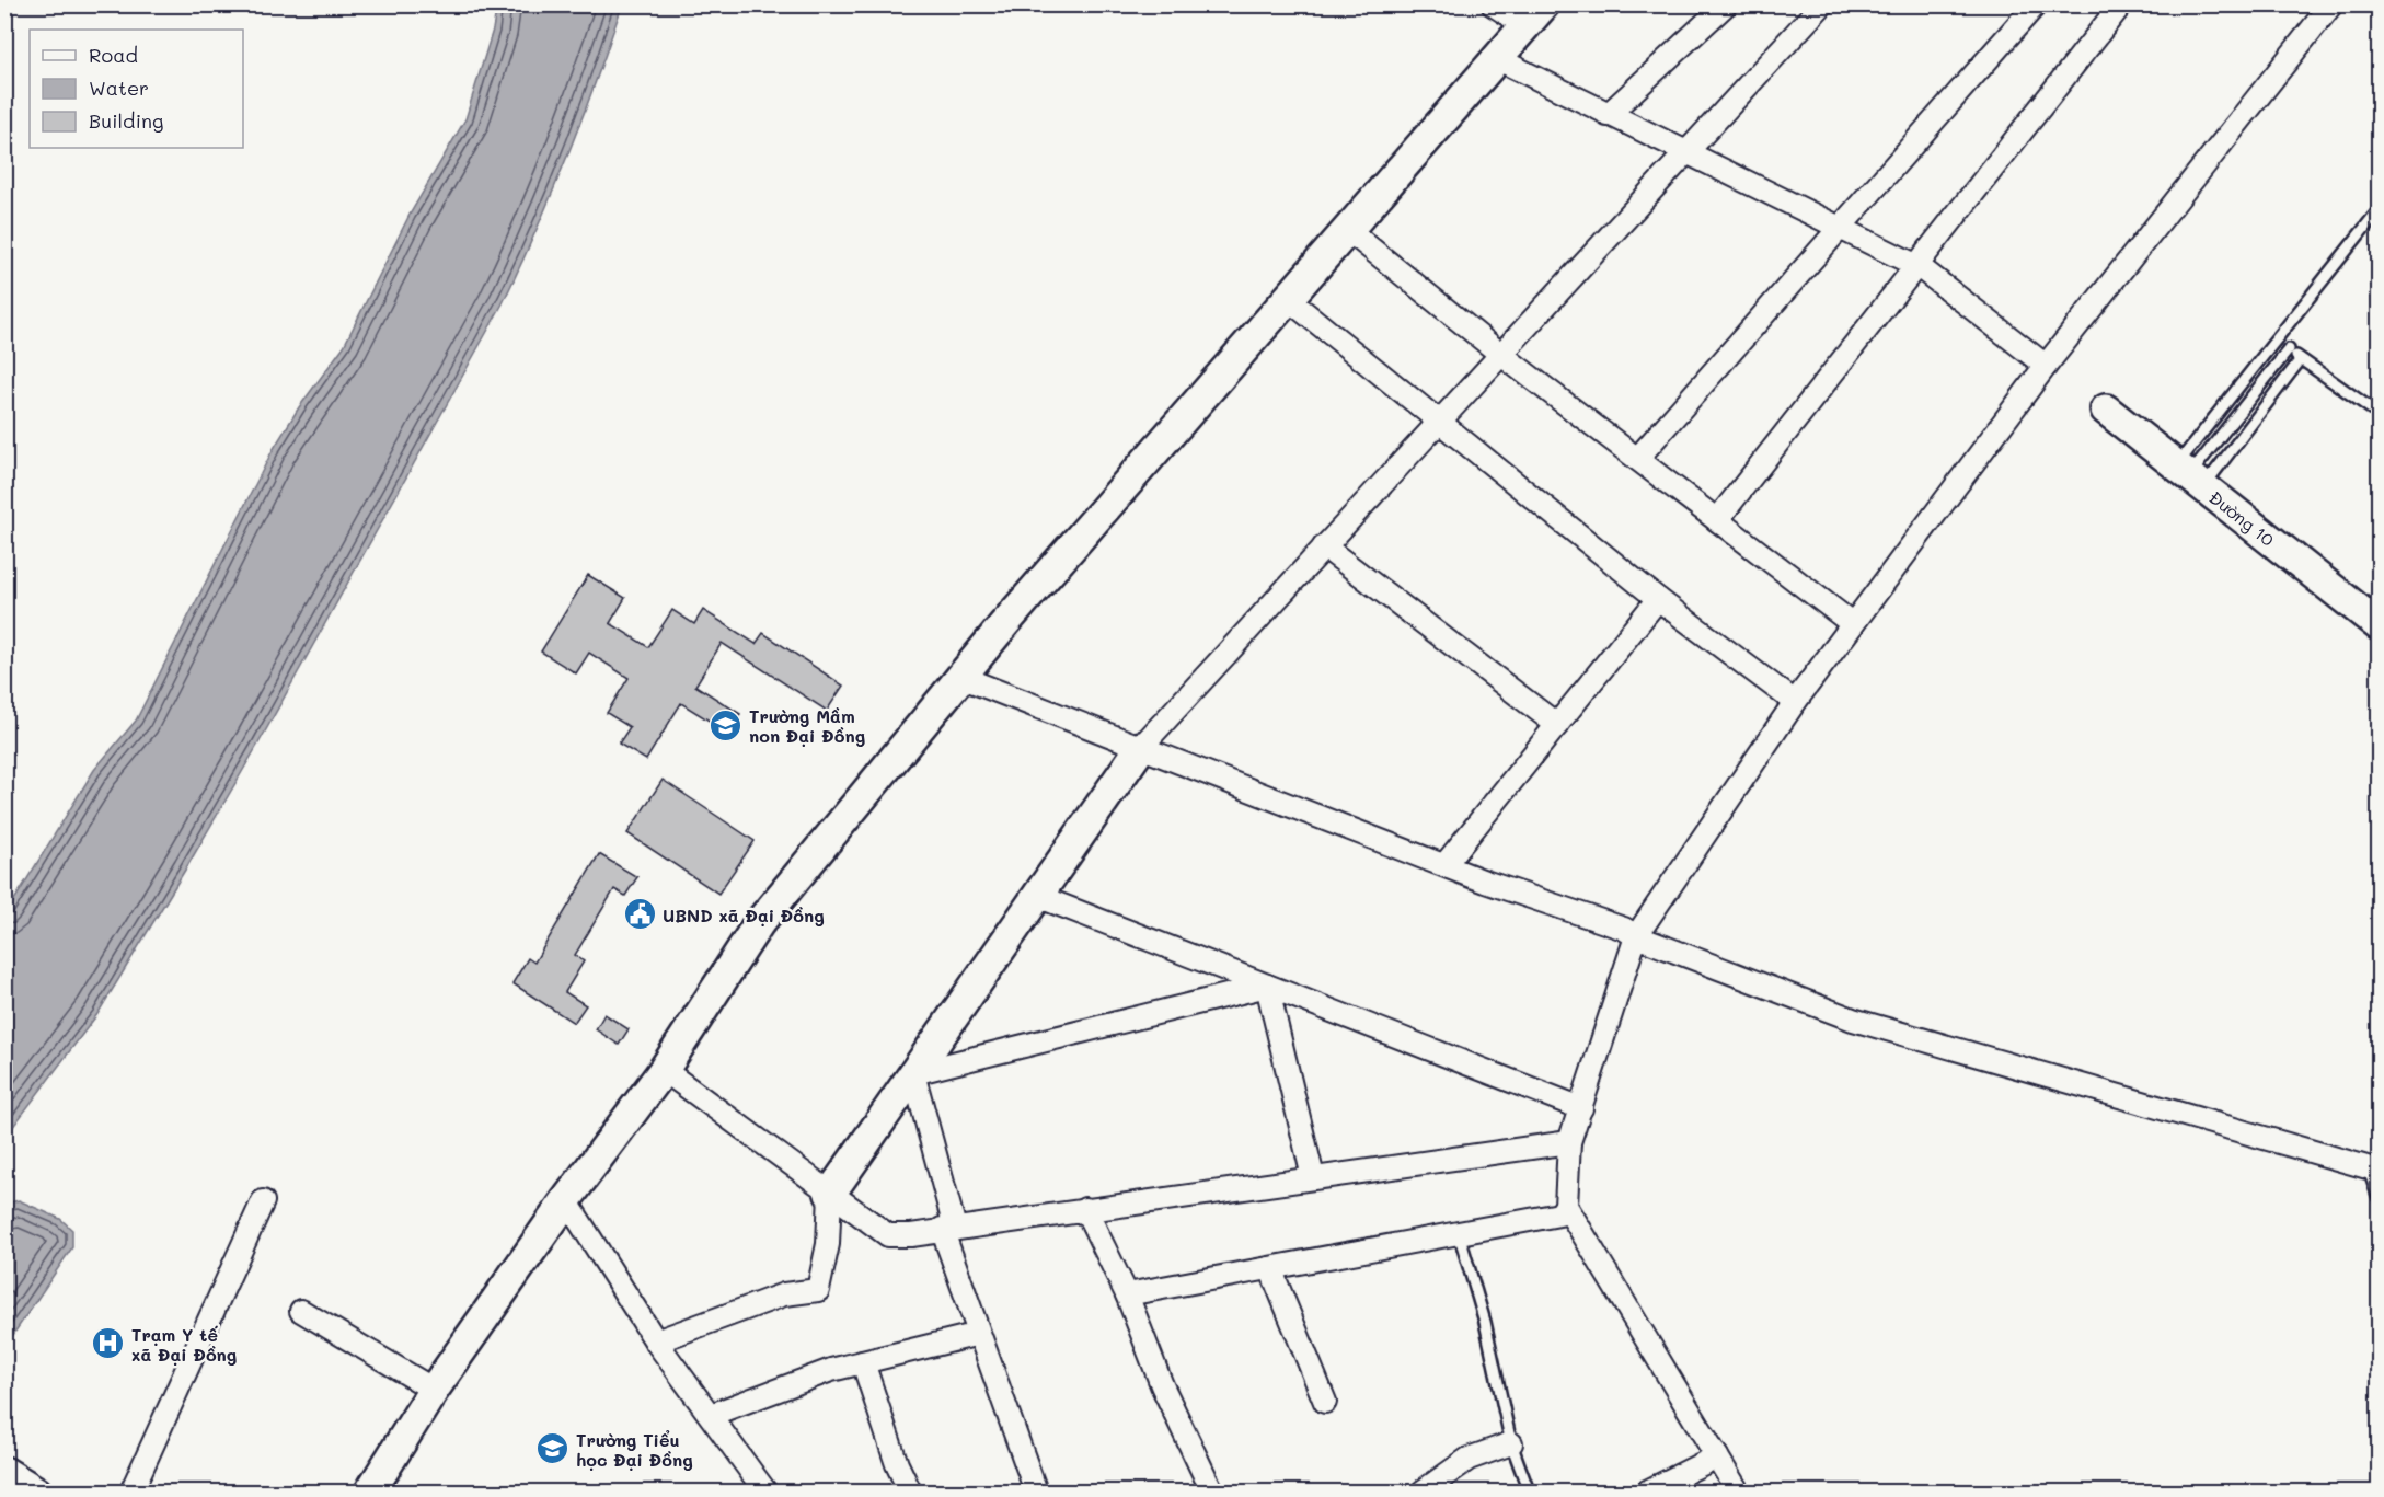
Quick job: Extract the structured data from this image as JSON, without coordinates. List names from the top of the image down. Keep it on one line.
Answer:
{"streets":{"main road":["Đường 10"]},"places":{"school or university":["Trường Mầm non Đại Đồng","Trường Tiểu học Đại Đồng"],"public building":["UBND xã Đại Đồng"],"hospital":["Trạm Y tế xã Đại Đồng"]},"legend":["Road","Water","Building"]}
